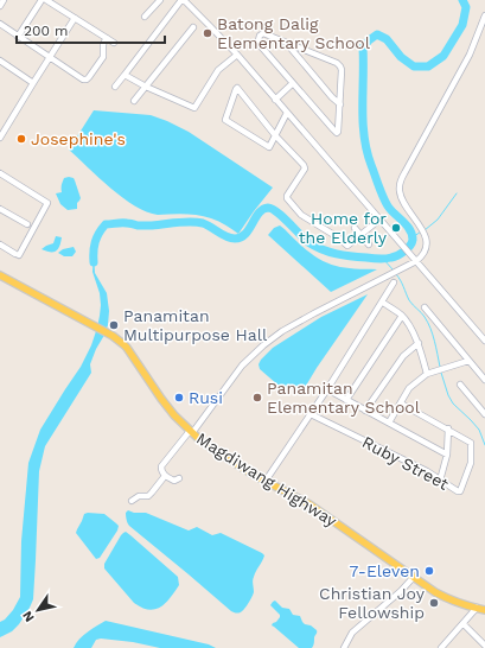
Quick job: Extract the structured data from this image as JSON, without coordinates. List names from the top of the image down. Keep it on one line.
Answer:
{"streets":{"main road":["Magdiwang Highway"],"street":["Ruby Street"]},"places":["Batong Dalig Elementary School","Josephine's","Home for the Elderly","Panamitan Multipurpose Hall","Rusi","Panamitan Elementary School","7-Eleven","Christian Joy Fellowship"],"scale_bar":"200 m","north":"bottom left"}
